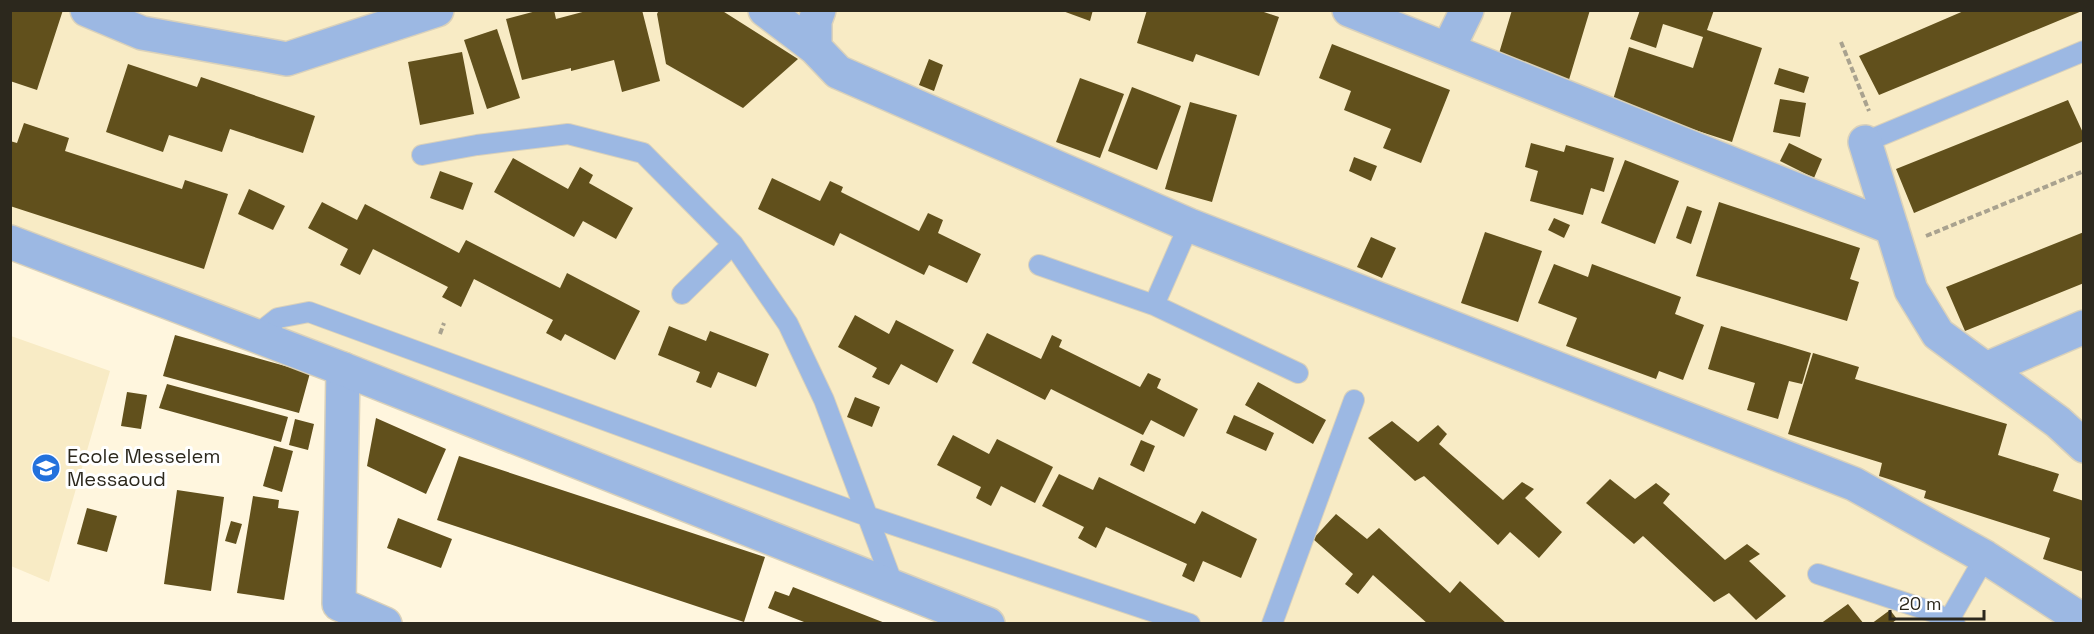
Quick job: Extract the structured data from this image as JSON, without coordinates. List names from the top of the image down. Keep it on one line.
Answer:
{"places":{"school or university":["Ecole Messelem Messaoud"]},"scale_bar":"20 m"}
